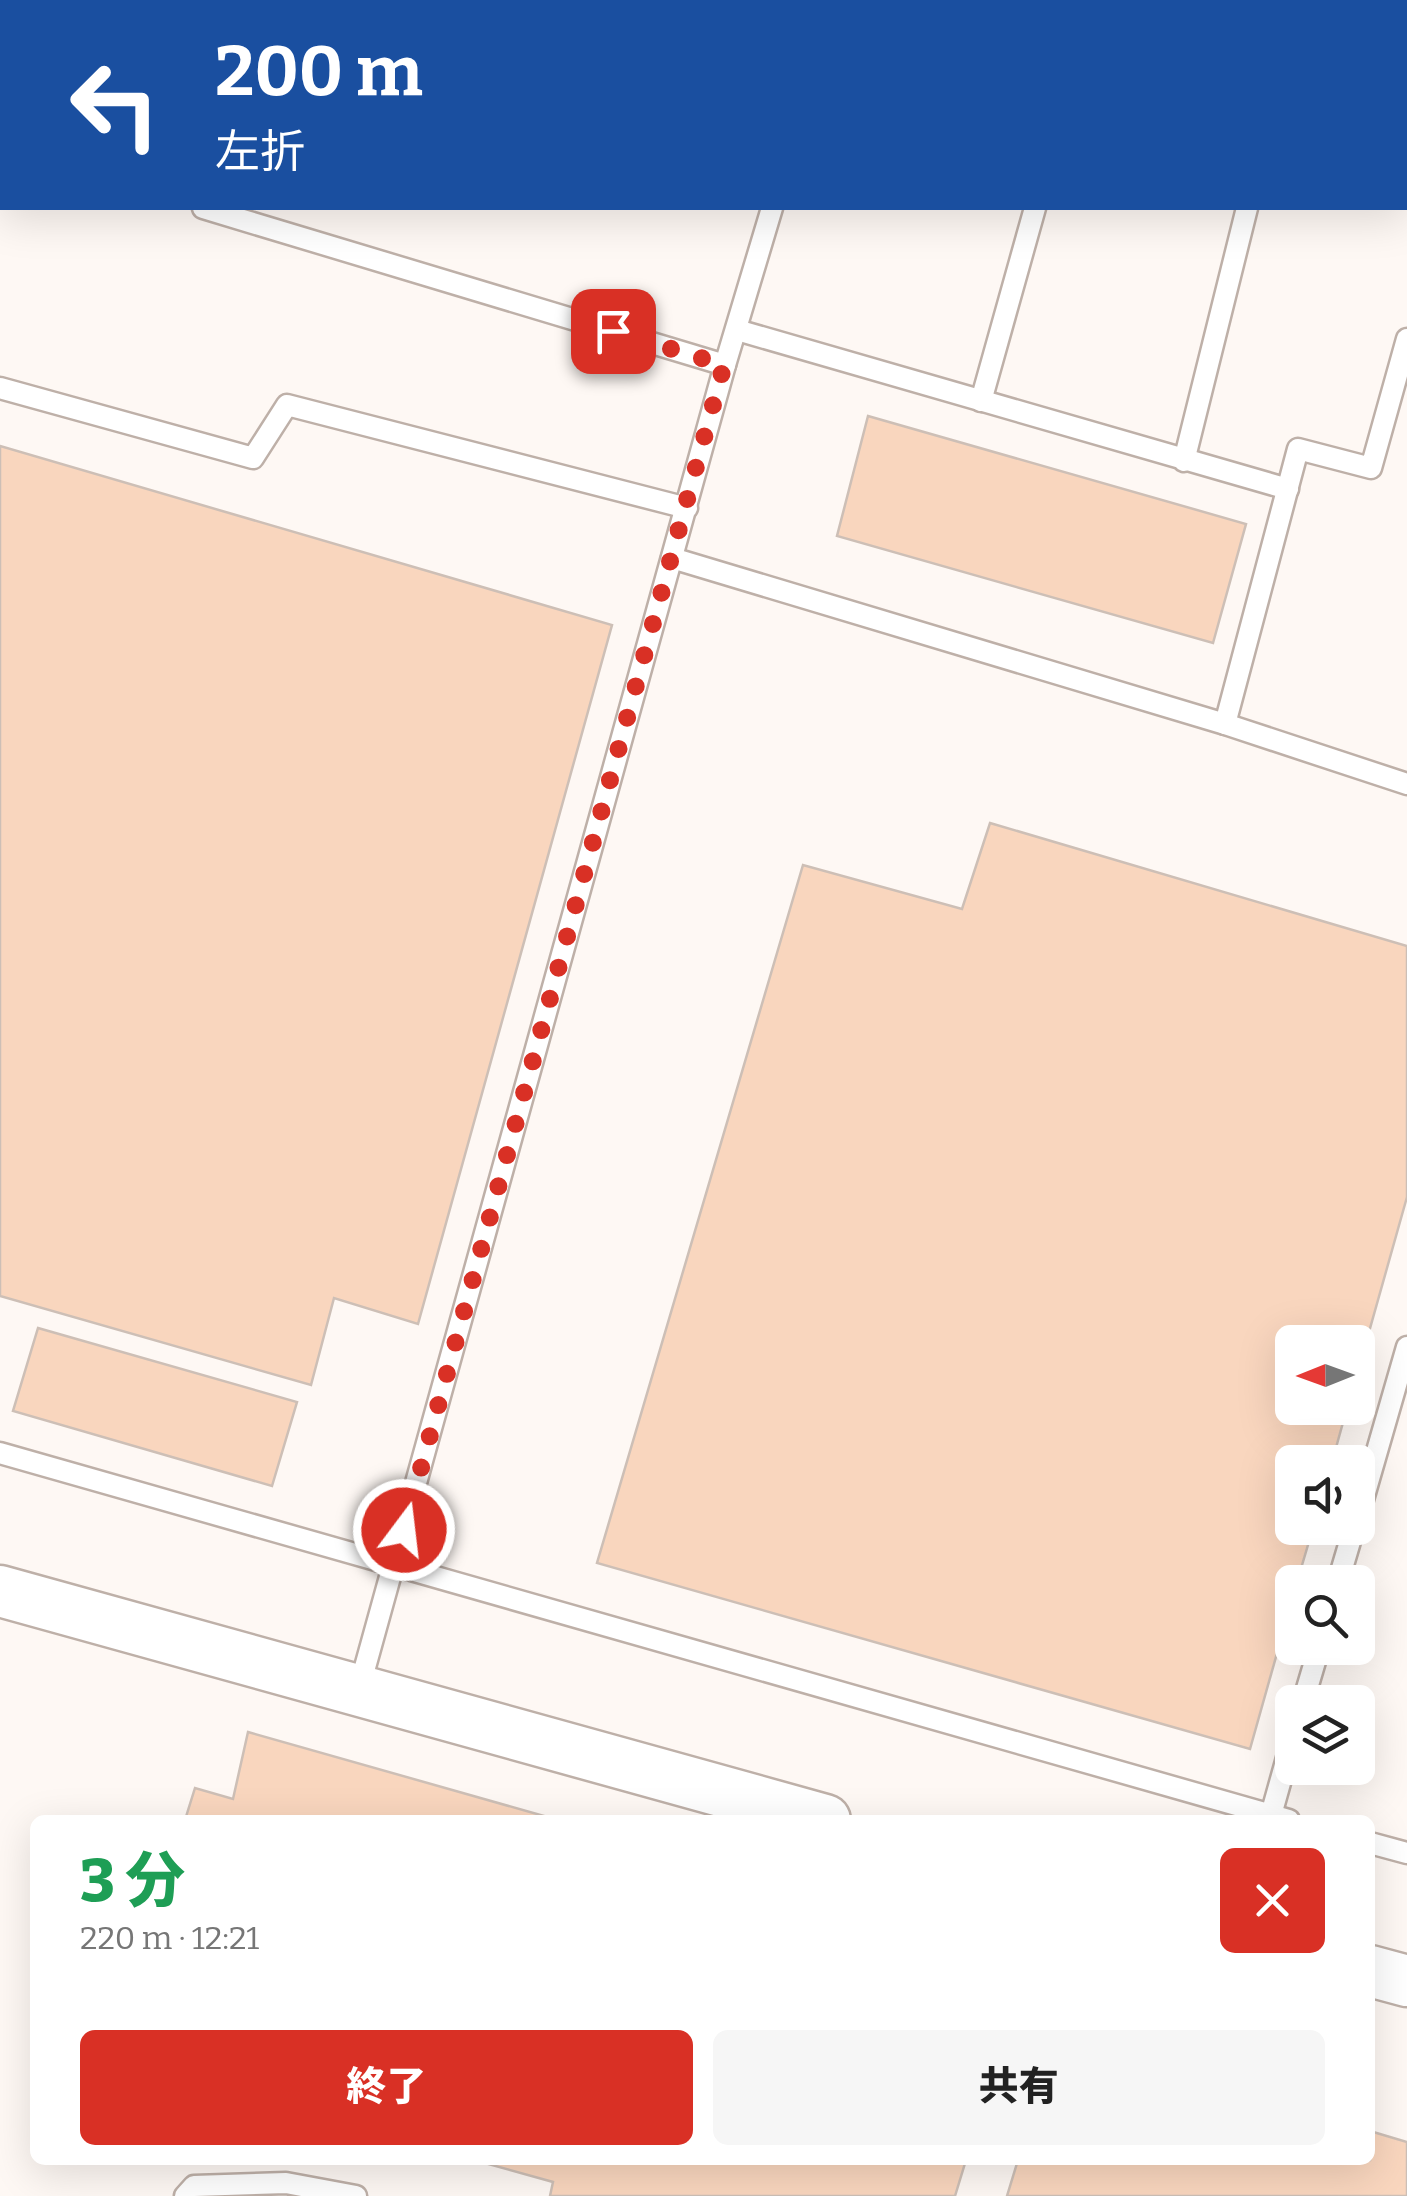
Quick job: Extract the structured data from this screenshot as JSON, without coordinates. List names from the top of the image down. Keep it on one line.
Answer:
{"north":"left","page":{"turn":["200 m","左折"],"heading":["3 分","220 m · 12:21"],"buttons":["終了","共有"]}}
